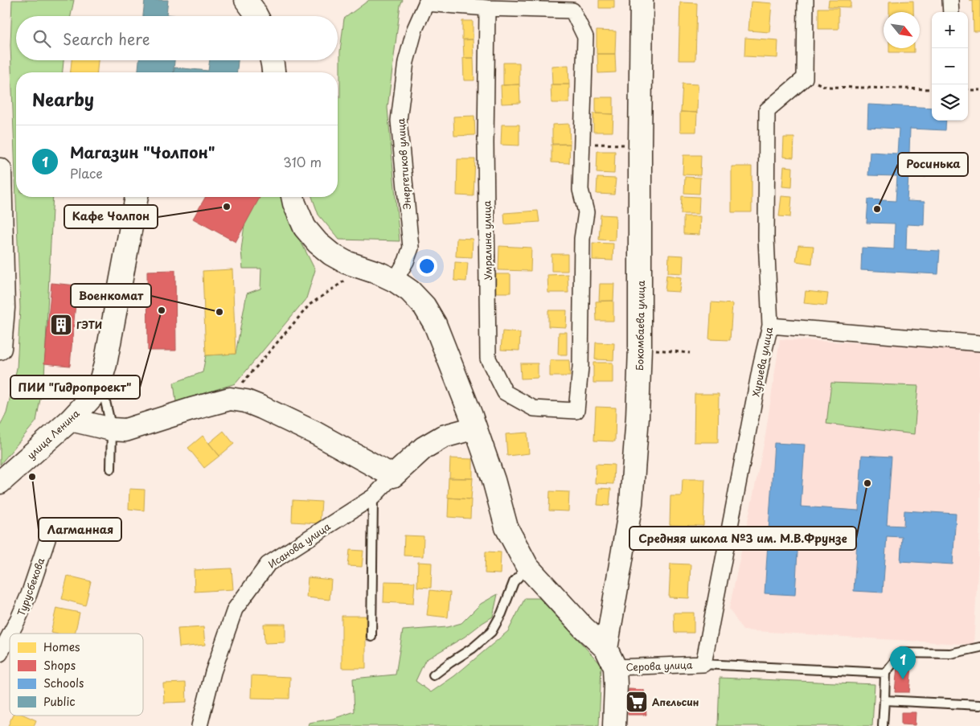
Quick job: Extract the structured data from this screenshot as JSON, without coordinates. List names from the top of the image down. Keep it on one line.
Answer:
{"streets":{"main road":["Бокомбаева улица","улица Ленина","Исанова улица","Серова улица"],"street":["Энергетиков улица","Умралина улица","Хуриева улица","Турусбекова"]},"crossings":[["Бокомбаева улица","Серова улица"],["Хуриева улица","Серова улица"]],"places":{"other":["Кафе Чолпон","Росинька","ПИИ \"Гидропроект\"","Военкомат","Лагманная","Средняя школа №3 им. М.В.Фрунзе"],"building":["ГЭТИ"],"supermarket":["Апельсин"]},"legend":["Homes","Shops","Schools","Public"],"north":"bottom right","page":{"map_buttons":["+","−"],"search":"Search here","heading":"Nearby","list":[{"mark":"1","name":"Магазин \"Чолпон\"","note":"Place","value":"310 m"}],"pins":"1"}}
